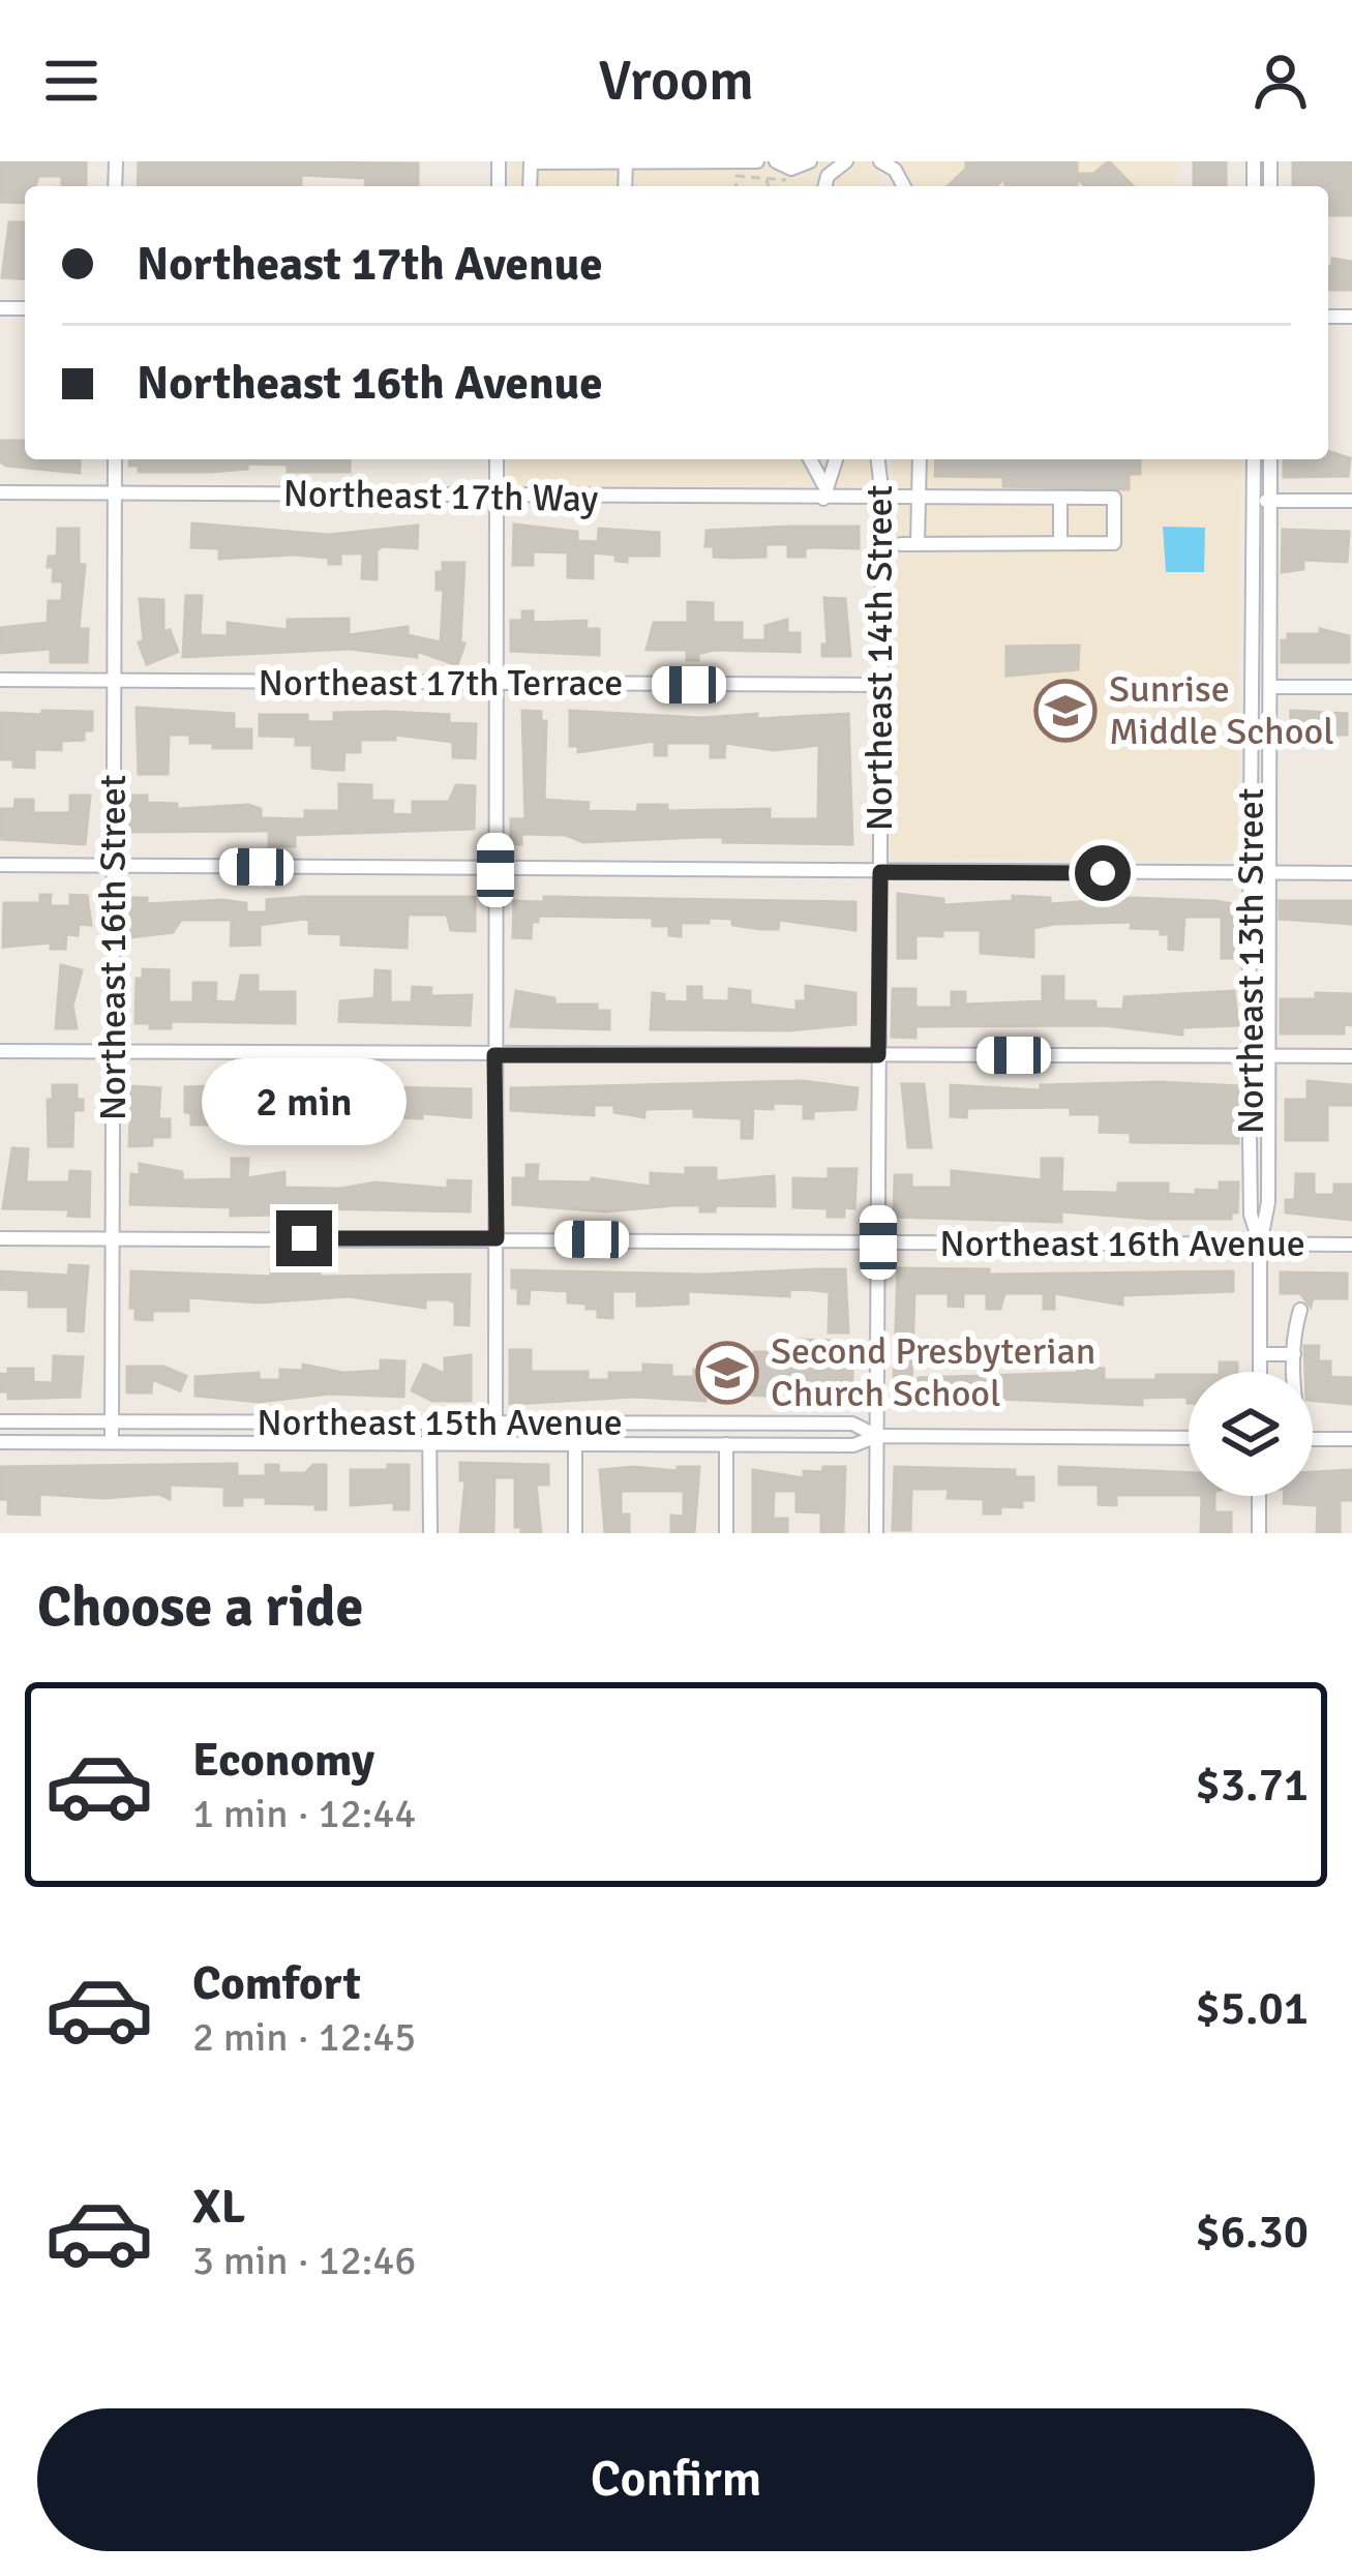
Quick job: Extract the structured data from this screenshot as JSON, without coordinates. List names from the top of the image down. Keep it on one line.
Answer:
{"streets":{"street":["Northeast 17th Way","Northeast 14th Street","Northeast 17th Terrace","Northeast 16th Street","Northeast 13th Street","Northeast 16th Avenue","Northeast 15th Avenue"]},"crossings":[["Northeast 17th Way","Northeast 14th Street"],["Northeast 17th Way","Northeast 16th Street"],["Northeast 14th Street","Northeast 17th Terrace"],["Northeast 14th Street","Northeast 16th Avenue"],["Northeast 14th Street","Northeast 15th Avenue"],["Northeast 17th Terrace","Northeast 16th Street"],["Northeast 16th Street","Northeast 16th Avenue"],["Northeast 16th Street","Northeast 15th Avenue"],["Northeast 13th Street","Northeast 16th Avenue"]],"places":{"school or university":["Sunrise Middle School","Second Presbyterian Church School"]},"page":{"header":"Vroom","banner":["Northeast 17th Avenue","Northeast 16th Avenue"],"bubble":"2 min","heading":"Choose a ride","list":[{"name":"Economy","note":"1 min · 12:44","value":"$3.71"},{"name":"Comfort","note":"2 min · 12:45","value":"$5.01"},{"name":"XL","note":"3 min · 12:46","value":"$6.30"}],"buttons":"Confirm"}}
